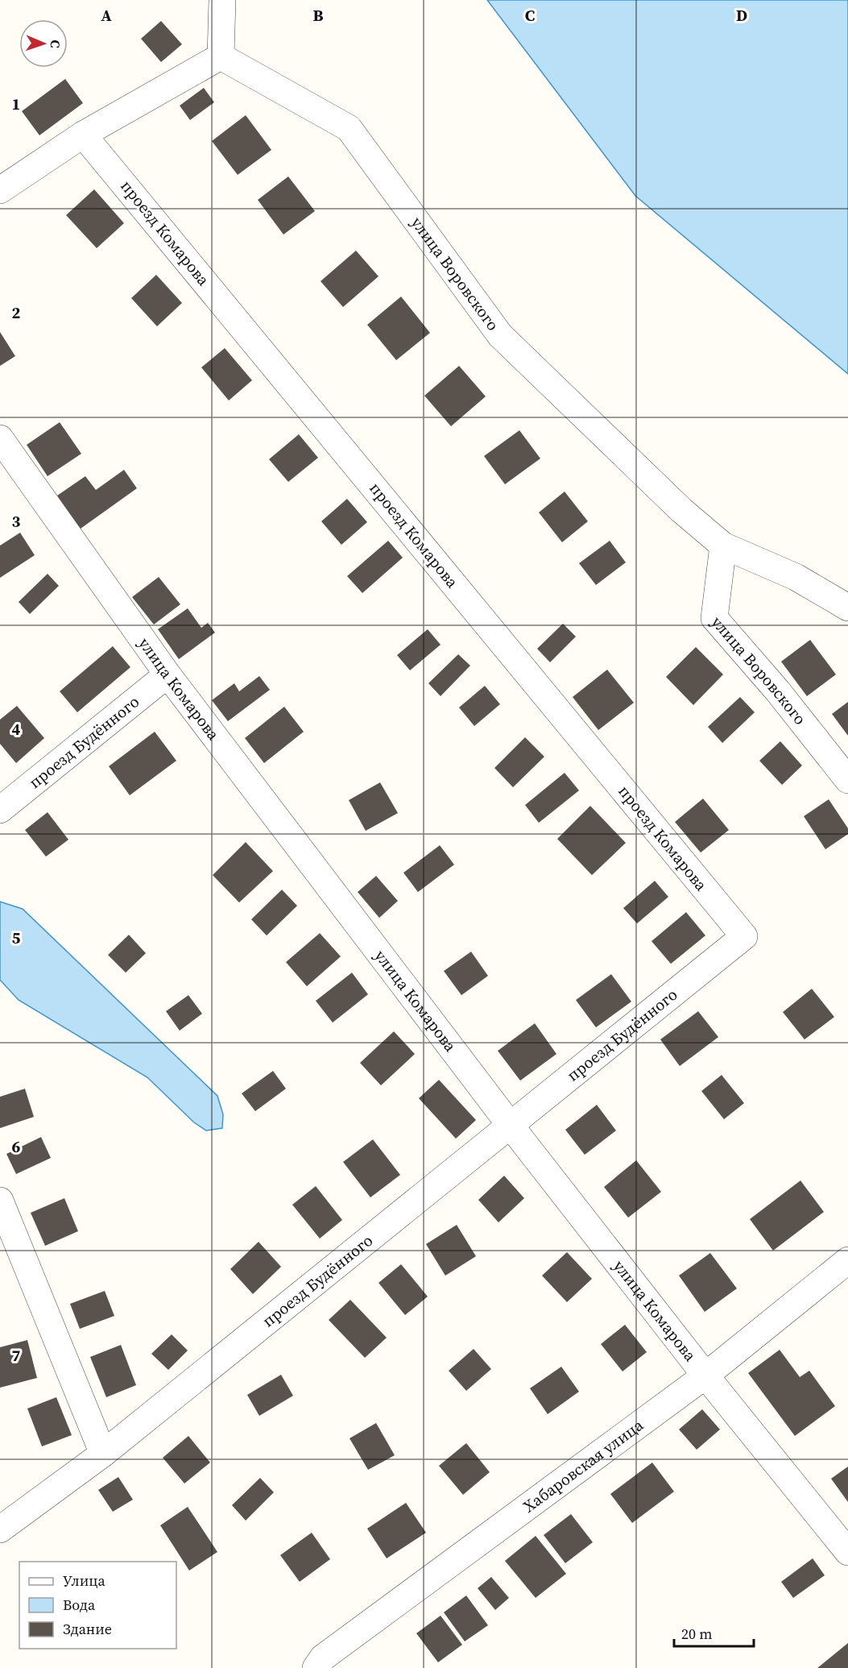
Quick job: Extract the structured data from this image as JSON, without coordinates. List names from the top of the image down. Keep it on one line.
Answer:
{"streets":{"street":["проезд Комарова","улица Воровского","улица Комарова","проезд Будённого","Хабаровская улица"]},"crossings":[["проезд Комарова","проезд Будённого"],["улица Комарова","проезд Будённого"],["улица Комарова","Хабаровская улица"]],"legend":["Улица","Вода","Здание"],"scale_bar":"20 m","north":"right","grid":{"columns":["A","B","C","D"],"rows":["1","2","3","4","5","6","7"]}}
